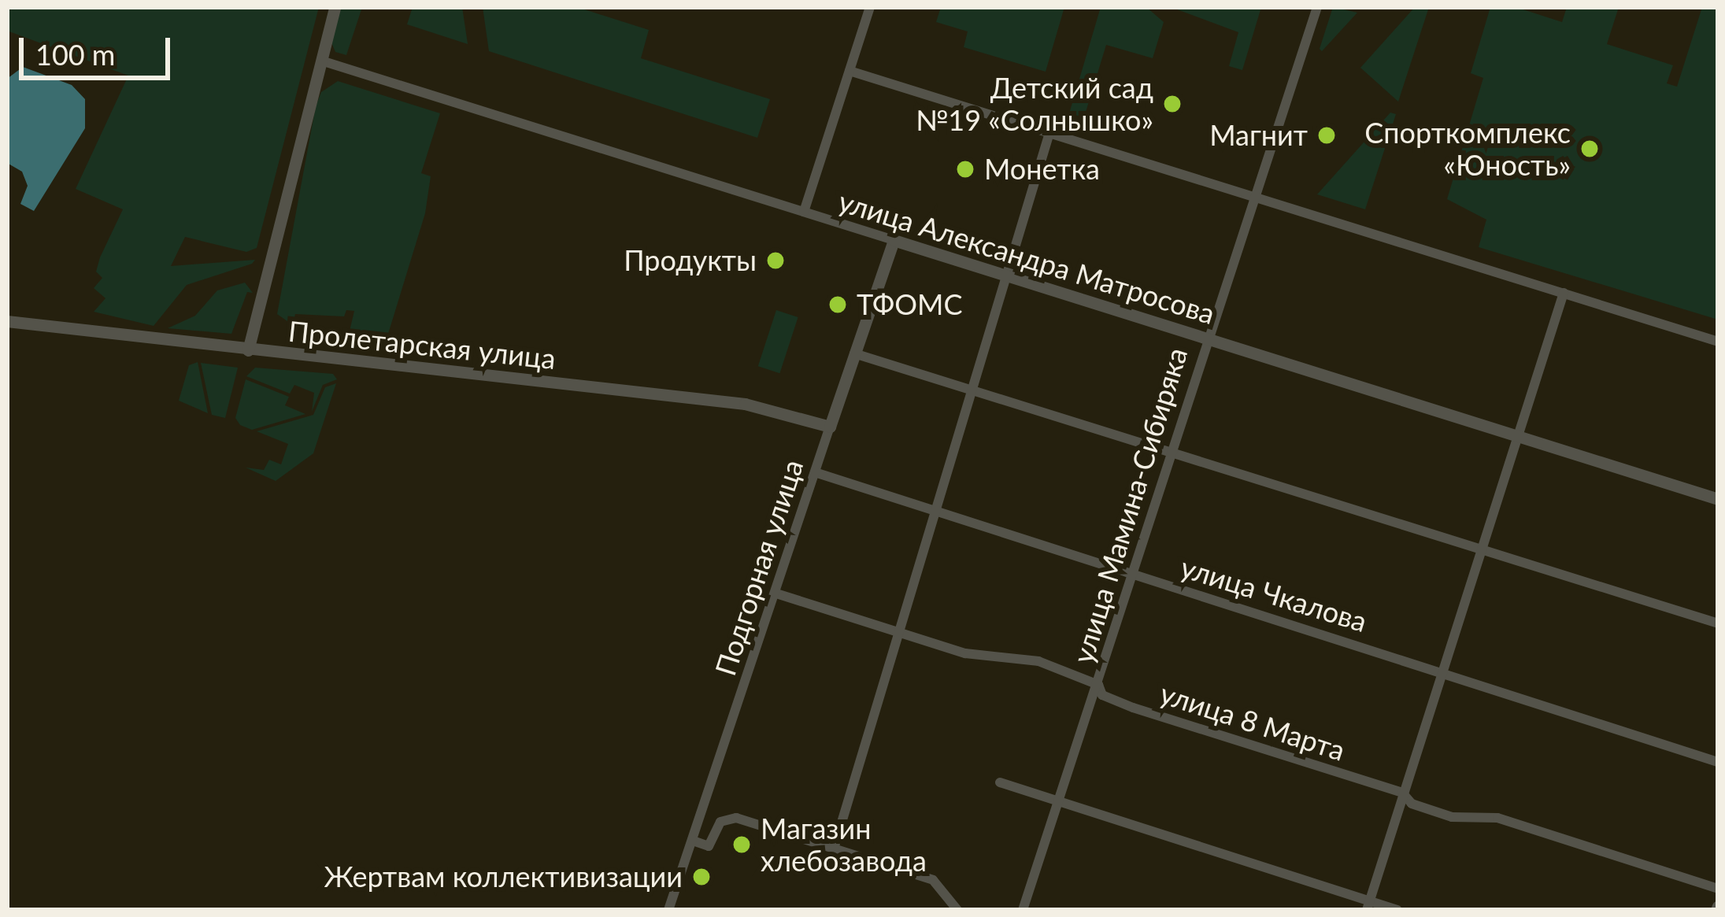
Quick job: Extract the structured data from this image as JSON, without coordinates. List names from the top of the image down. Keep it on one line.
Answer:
{"streets":{"street":["улица Александра Матросова","Пролетарская улица","улица Мамина-Сибиряка","Подгорная улица","улица Чкалова","улица 8 Марта"]},"crossings":[["улица Александра Матросова","улица Мамина-Сибиряка"],["улица Александра Матросова","Подгорная улица"],["Пролетарская улица","Подгорная улица"],["улица Мамина-Сибиряка","улица Чкалова"],["улица Мамина-Сибиряка","улица 8 Марта"],["Подгорная улица","улица Чкалова"],["Подгорная улица","улица 8 Марта"]],"places":["Детский сад №19 «Солнышко»","Магнит","Спорткомплекс «Юность»","Монетка","Продукты","ТФОМС","Магазин хлебозавода","Жертвам коллективизации"],"scale_bar":"100 m"}
